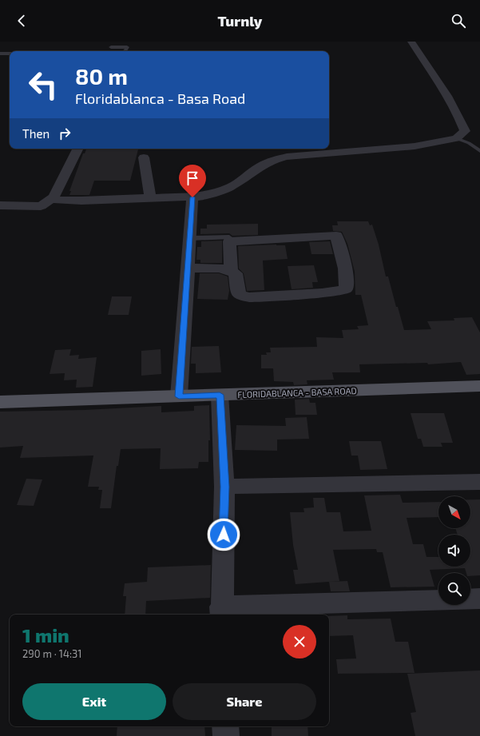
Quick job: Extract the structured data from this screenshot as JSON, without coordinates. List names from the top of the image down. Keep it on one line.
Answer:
{"streets":{"main road":["FLORIDABLANCA - BASA ROAD"]},"north":"bottom right","page":{"header":"Turnly","turn":["80 m","Floridablanca - Basa Road"],"then":"Then","heading":["1 min","290 m · 14:31"],"buttons":["Exit","Share"]}}
